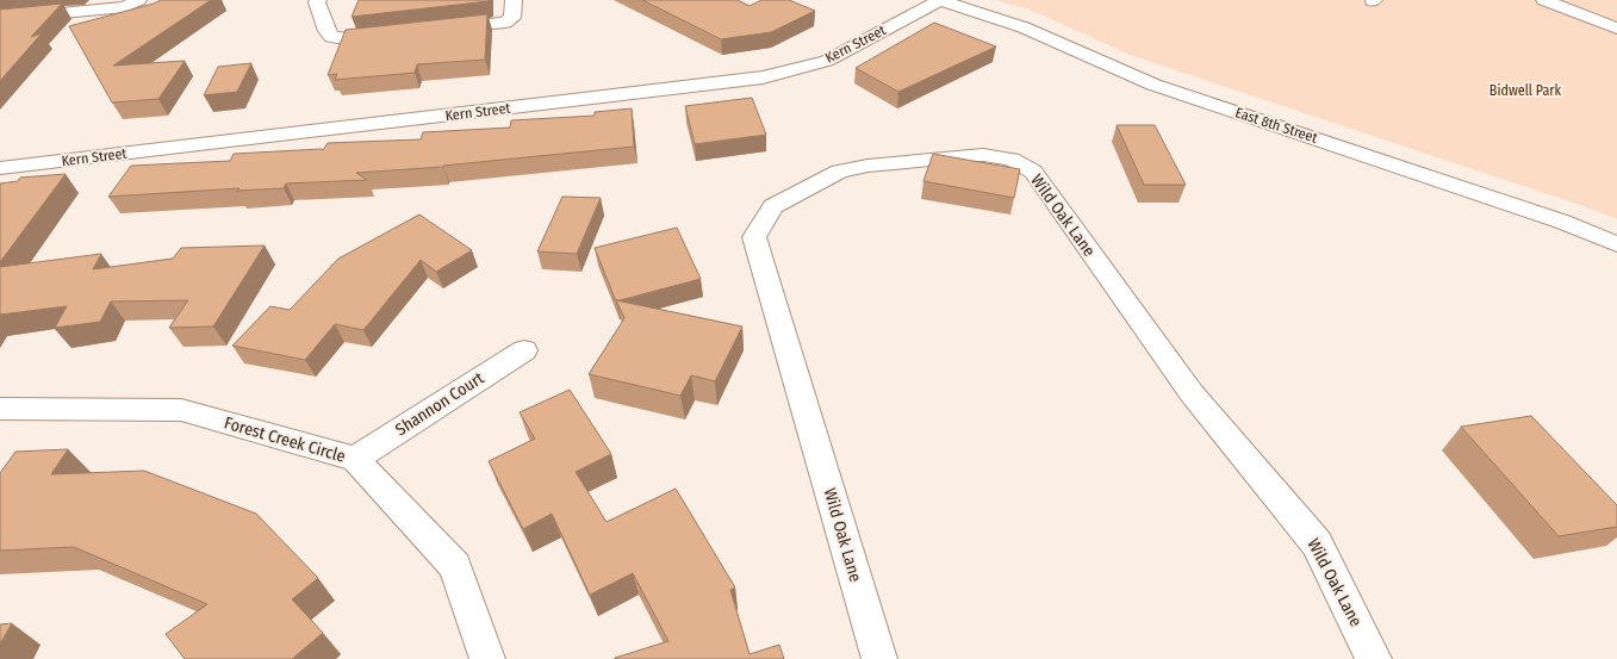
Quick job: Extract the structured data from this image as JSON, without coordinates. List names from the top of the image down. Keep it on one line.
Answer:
{"streets":{"street":["Kern Street","East 8th Street","Wild Oak Lane","Shannon Court","Forest Creek Circle"]},"crossings":[["Kern Street","East 8th Street"],["Shannon Court","Forest Creek Circle"]],"parks":["Bidwell Park"]}
